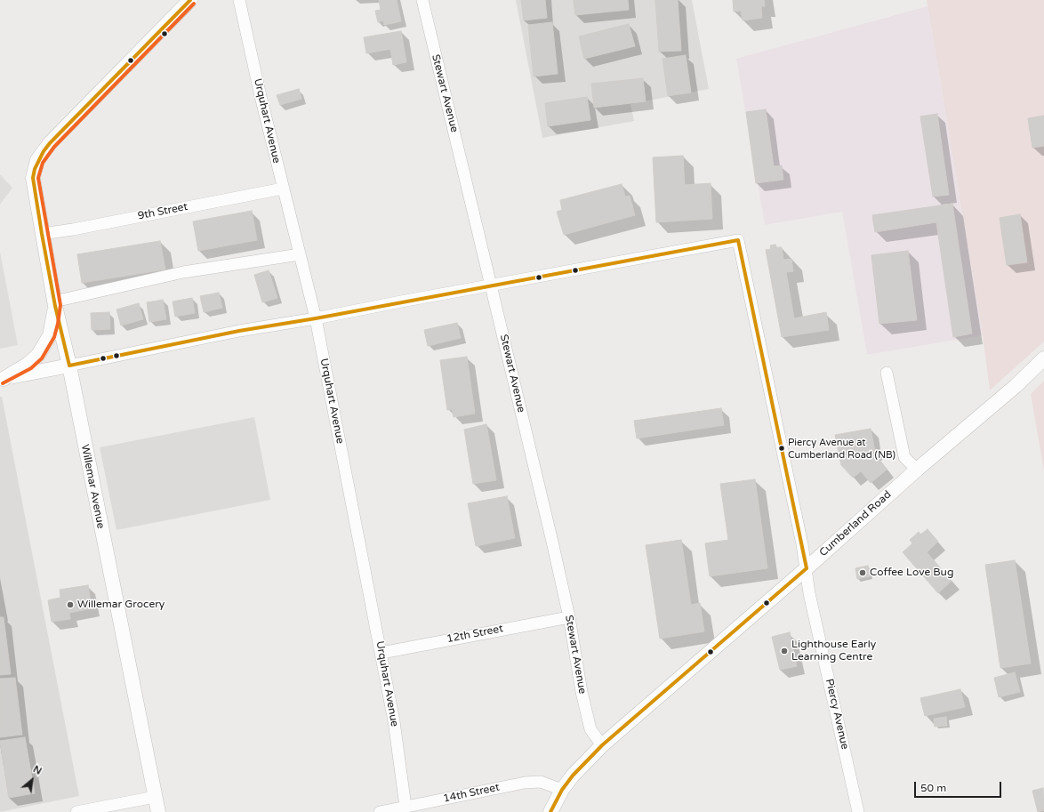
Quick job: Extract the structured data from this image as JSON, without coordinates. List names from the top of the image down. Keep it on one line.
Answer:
{"streets":{"street":["Stewart Avenue","Urquhart Avenue","9th Street","Willemar Avenue","Cumberland Road","12th Street","Piercy Avenue","14th Street"]},"crossings":[["Stewart Avenue","Cumberland Road"],["Stewart Avenue","12th Street"],["Stewart Avenue","Piercy Avenue"],["Urquhart Avenue","9th Street"],["Urquhart Avenue","12th Street"],["Urquhart Avenue","14th Street"],["9th Street","Willemar Avenue"],["Cumberland Road","Piercy Avenue"],["Cumberland Road","14th Street"]],"places":["Piercy Avenue at Cumberland Road (NB)","Coffee Love Bug","Willemar Grocery","Lighthouse Early Learning Centre"],"scale_bar":"50 m","north":"top right"}
